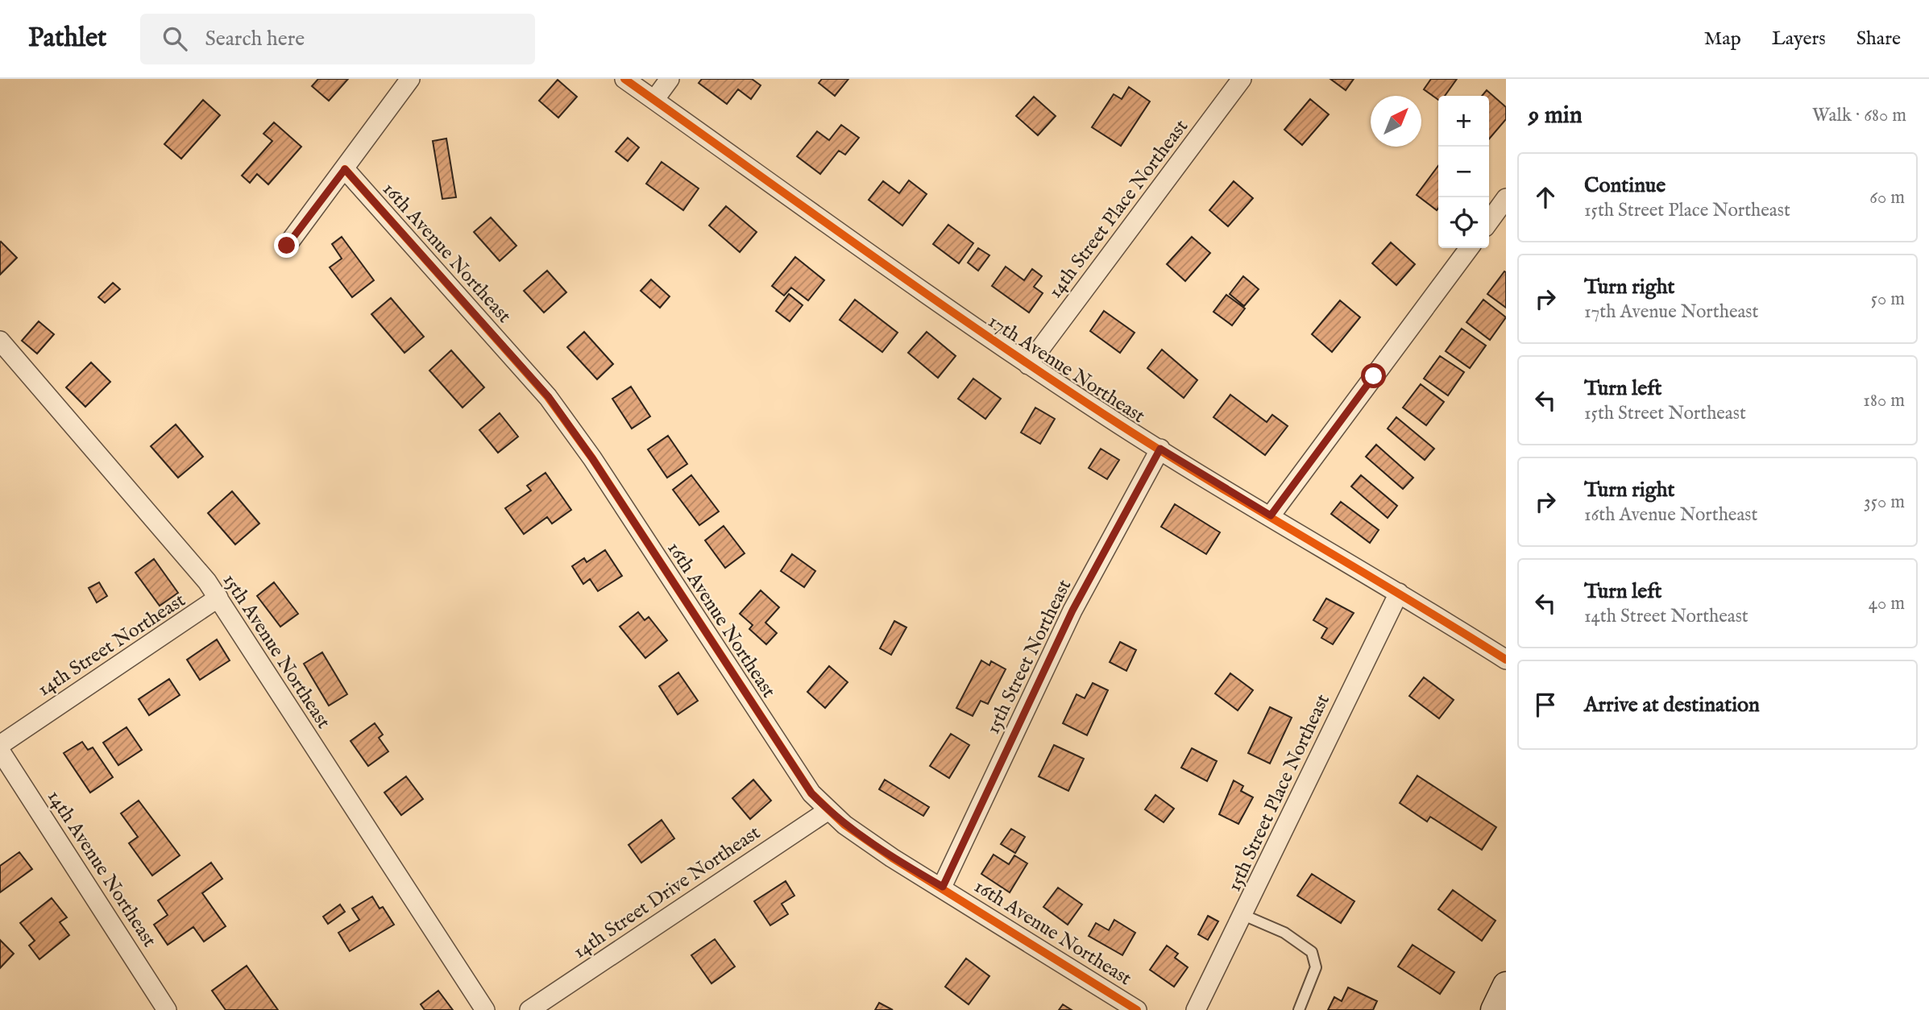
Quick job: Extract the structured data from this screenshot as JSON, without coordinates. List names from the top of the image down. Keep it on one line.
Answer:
{"streets":{"street":["14th Street Place Northeast","16th Avenue Northeast","17th Avenue Northeast","14th Street Northeast","15th Avenue Northeast","15th Street Northeast","15th Street Place Northeast","14th Avenue Northeast","14th Street Drive Northeast"]},"crossings":[["14th Street Place Northeast","17th Avenue Northeast"],["16th Avenue Northeast","15th Street Northeast"],["16th Avenue Northeast","14th Street Drive Northeast"],["17th Avenue Northeast","15th Street Northeast"],["17th Avenue Northeast","15th Street Place Northeast"],["14th Street Northeast","15th Avenue Northeast"]],"north":"top right","page":{"header":"Pathlet","search":"Search here","nav":["Map","Layers","Share"],"heading":["9 min","Walk · 680 m"],"map_buttons":["+","−"],"list":[["Continue","15th Street Place Northeast","60 m"],["Turn right","17th Avenue Northeast","50 m"],["Turn left","15th Street Northeast","180 m"],["Turn right","16th Avenue Northeast","350 m"],["Turn left","14th Street Northeast","40 m"],"Arrive at destination"]}}
